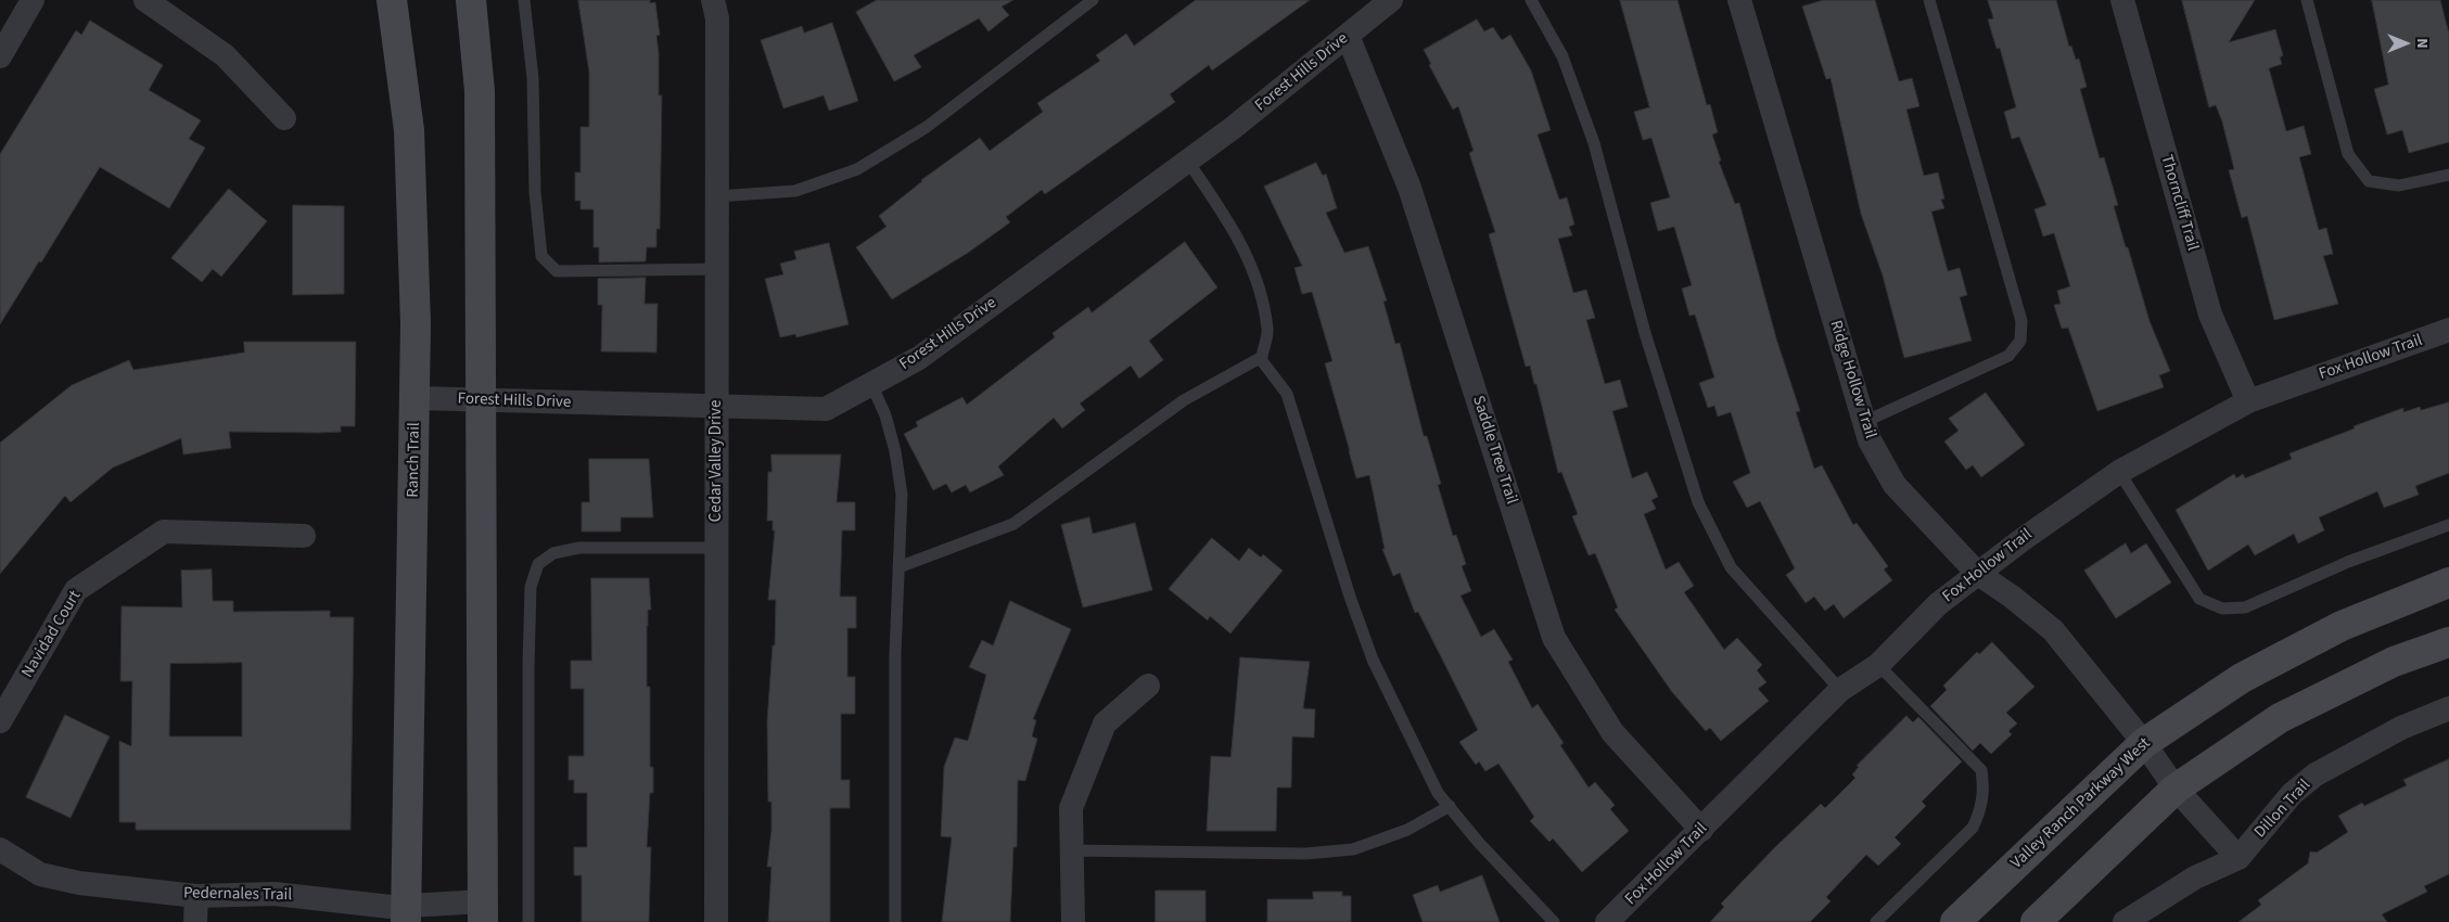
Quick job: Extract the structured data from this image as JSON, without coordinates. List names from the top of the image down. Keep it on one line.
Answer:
{"streets":{"main road":["Ranch Trail","Valley Ranch Parkway West"],"street":["Forest Hills Drive","Thorncliff Trail","Fox Hollow Trail","Ridge Hollow Trail","Saddle Tree Trail","Cedar Valley Drive","Navidad Court","Dillon Trail","Pedernales Trail"]},"crossings":[["Forest Hills Drive","Saddle Tree Trail"],["Forest Hills Drive","Ranch Trail"],["Forest Hills Drive","Cedar Valley Drive"],["Thorncliff Trail","Fox Hollow Trail"],["Fox Hollow Trail","Ridge Hollow Trail"],["Fox Hollow Trail","Saddle Tree Trail"],["Ridge Hollow Trail","Valley Ranch Parkway West"],["Ridge Hollow Trail","Dillon Trail"],["Ranch Trail","Pedernales Trail"]],"north":"right"}
